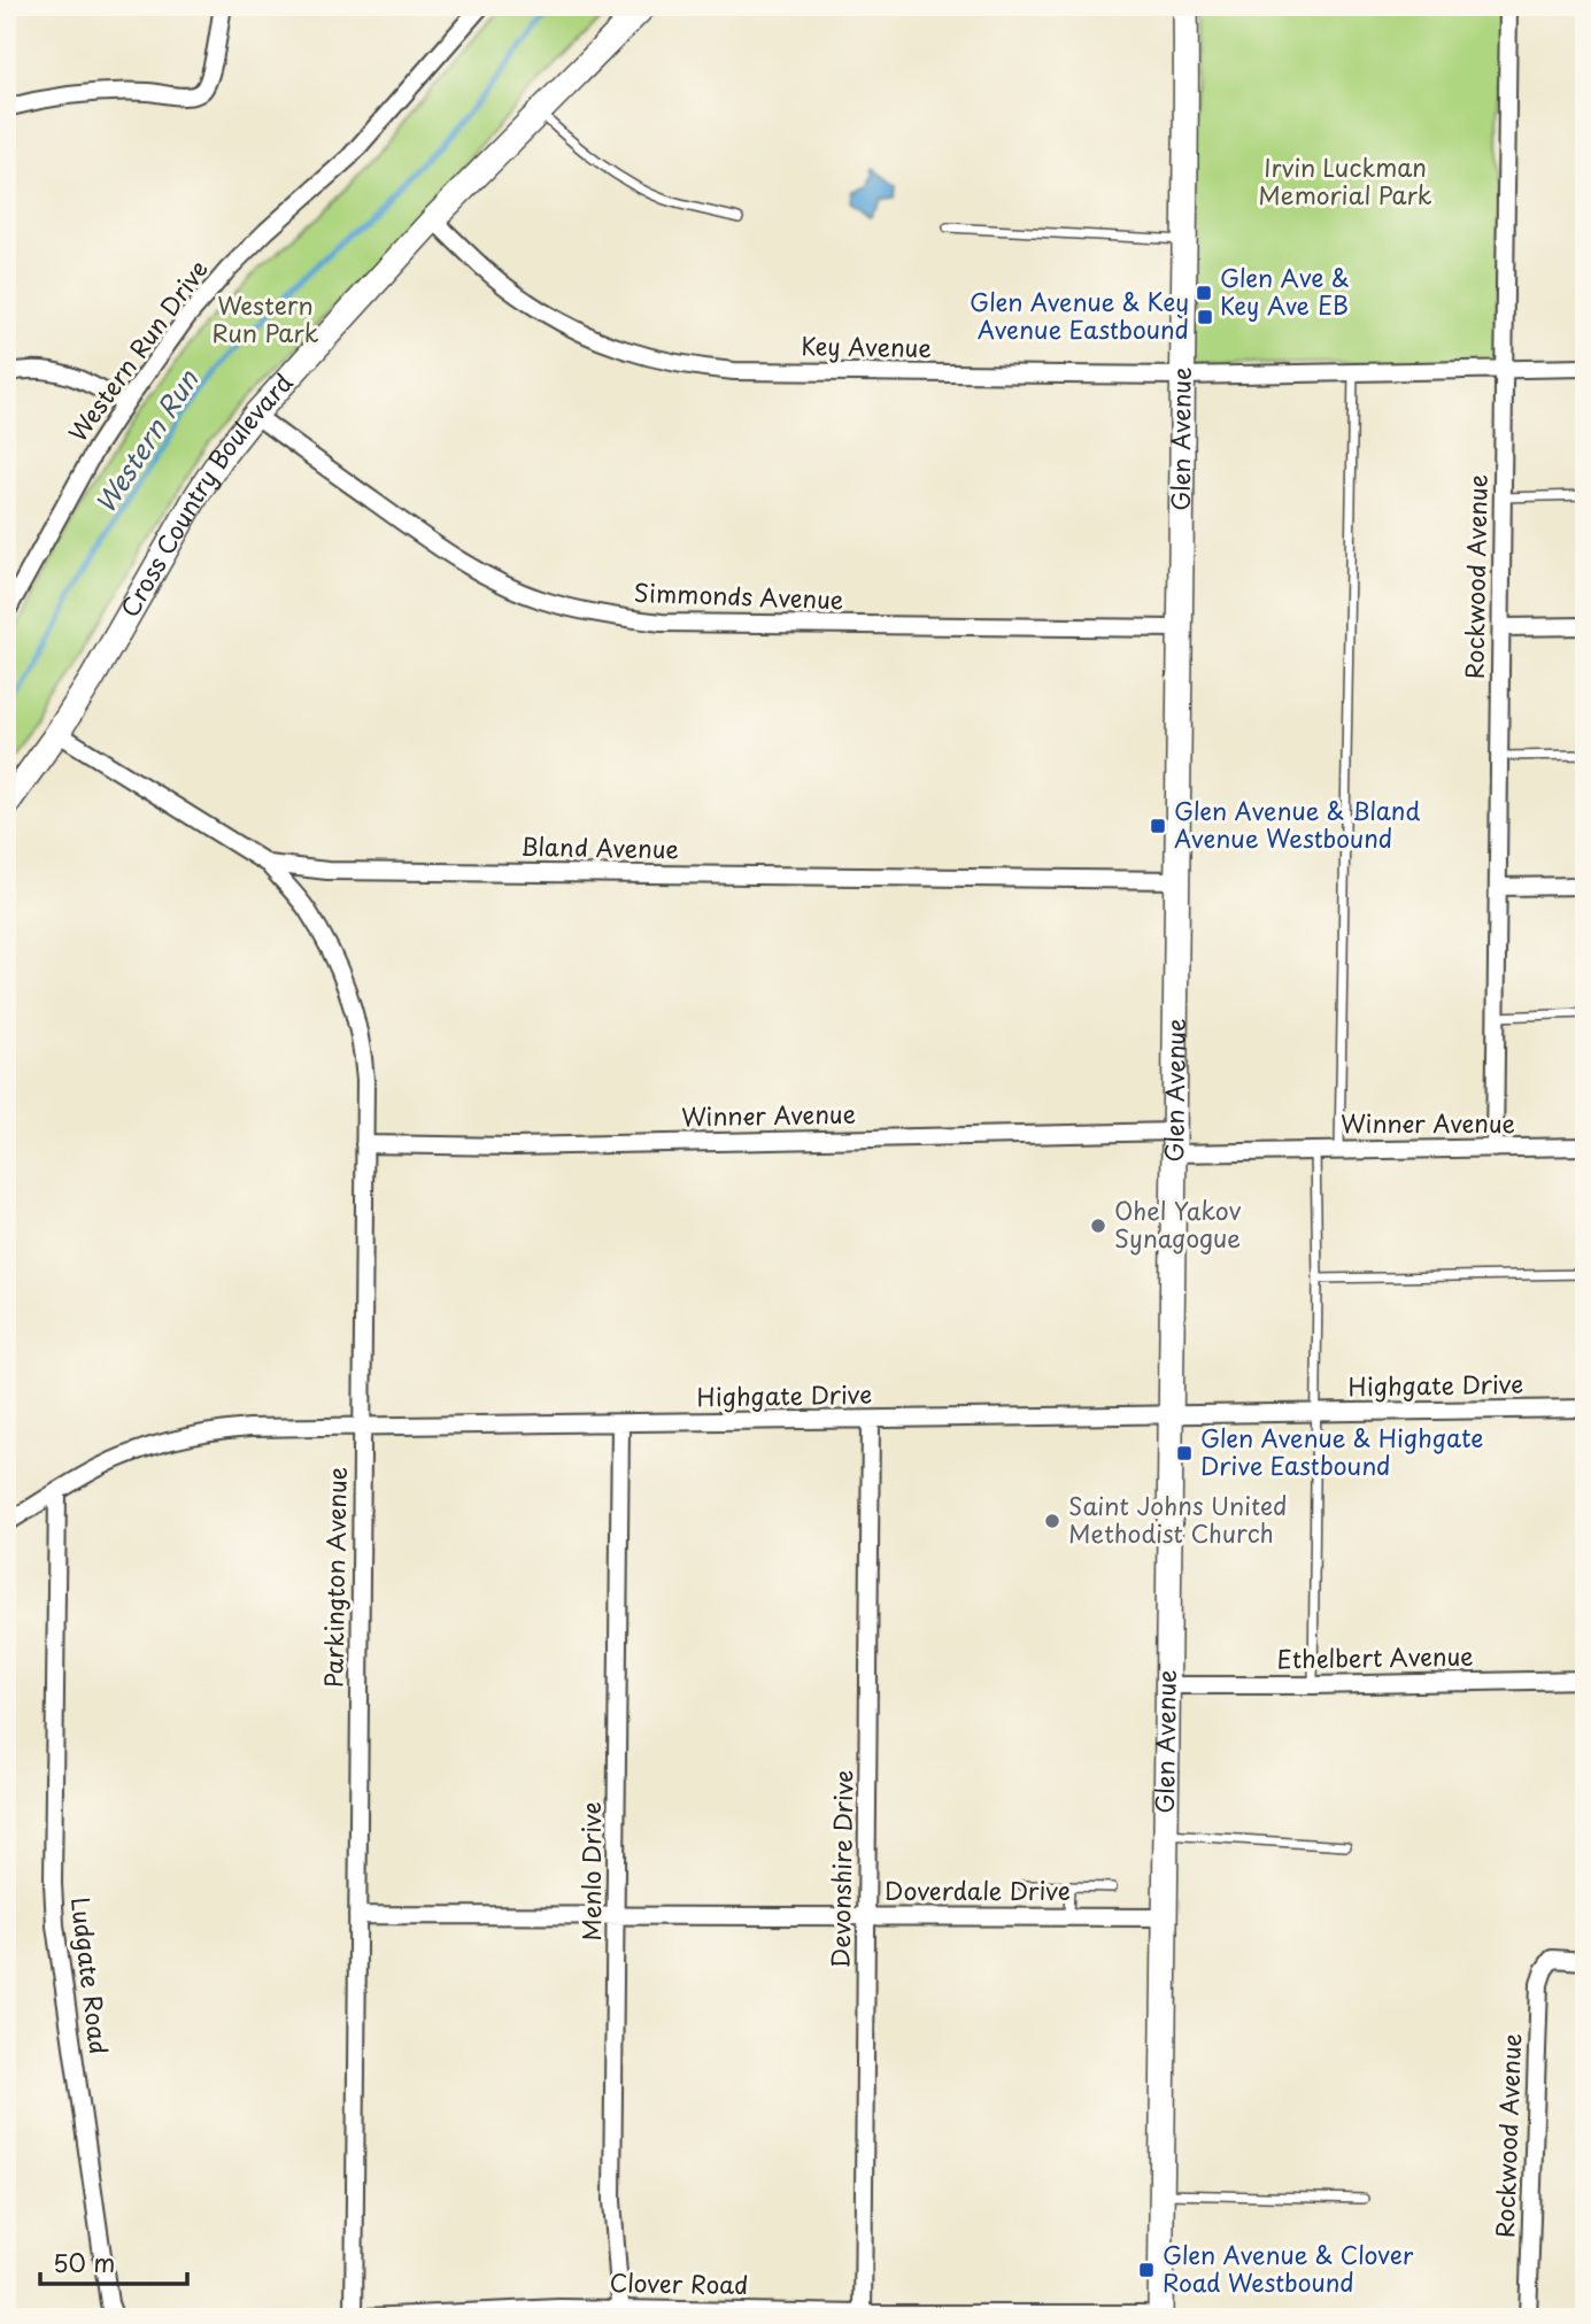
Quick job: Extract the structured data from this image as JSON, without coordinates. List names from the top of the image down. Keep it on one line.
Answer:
{"streets":{"street":["Key Avenue","Western Run Drive","Glen Avenue","Cross Country Boulevard","Rockwood Avenue","Simmonds Avenue","Bland Avenue","Winner Avenue","Highgate Drive","Parkington Avenue","Ethelbert Avenue","Devonshire Drive","Menlo Drive","Doverdale Drive","Ludgate Road","Clover Road"]},"crossings":[["Key Avenue","Glen Avenue"],["Key Avenue","Cross Country Boulevard"],["Key Avenue","Rockwood Avenue"],["Glen Avenue","Simmonds Avenue"],["Glen Avenue","Bland Avenue"],["Glen Avenue","Winner Avenue"],["Glen Avenue","Highgate Drive"],["Glen Avenue","Ethelbert Avenue"],["Glen Avenue","Doverdale Drive"],["Glen Avenue","Clover Road"],["Cross Country Boulevard","Simmonds Avenue"],["Cross Country Boulevard","Bland Avenue"],["Rockwood Avenue","Winner Avenue"],["Bland Avenue","Parkington Avenue"],["Winner Avenue","Parkington Avenue"],["Highgate Drive","Parkington Avenue"],["Highgate Drive","Devonshire Drive"],["Highgate Drive","Menlo Drive"],["Highgate Drive","Ludgate Road"],["Parkington Avenue","Doverdale Drive"],["Parkington Avenue","Clover Road"],["Devonshire Drive","Doverdale Drive"],["Devonshire Drive","Clover Road"],["Menlo Drive","Doverdale Drive"],["Menlo Drive","Clover Road"]],"water":["Western Run"],"parks":["Irvin Luckman Memorial Park","Western Run Park"],"places":{"transit":["Glen Ave & Key Ave EB","Glen Avenue & Key Avenue Eastbound","Glen Avenue & Bland Avenue Westbound","Glen Avenue & Highgate Drive Eastbound","Glen Avenue & Clover Road Westbound"],"other":["Ohel Yakov Synagogue","Saint Johns United Methodist Church"]},"scale_bar":"50 m"}
